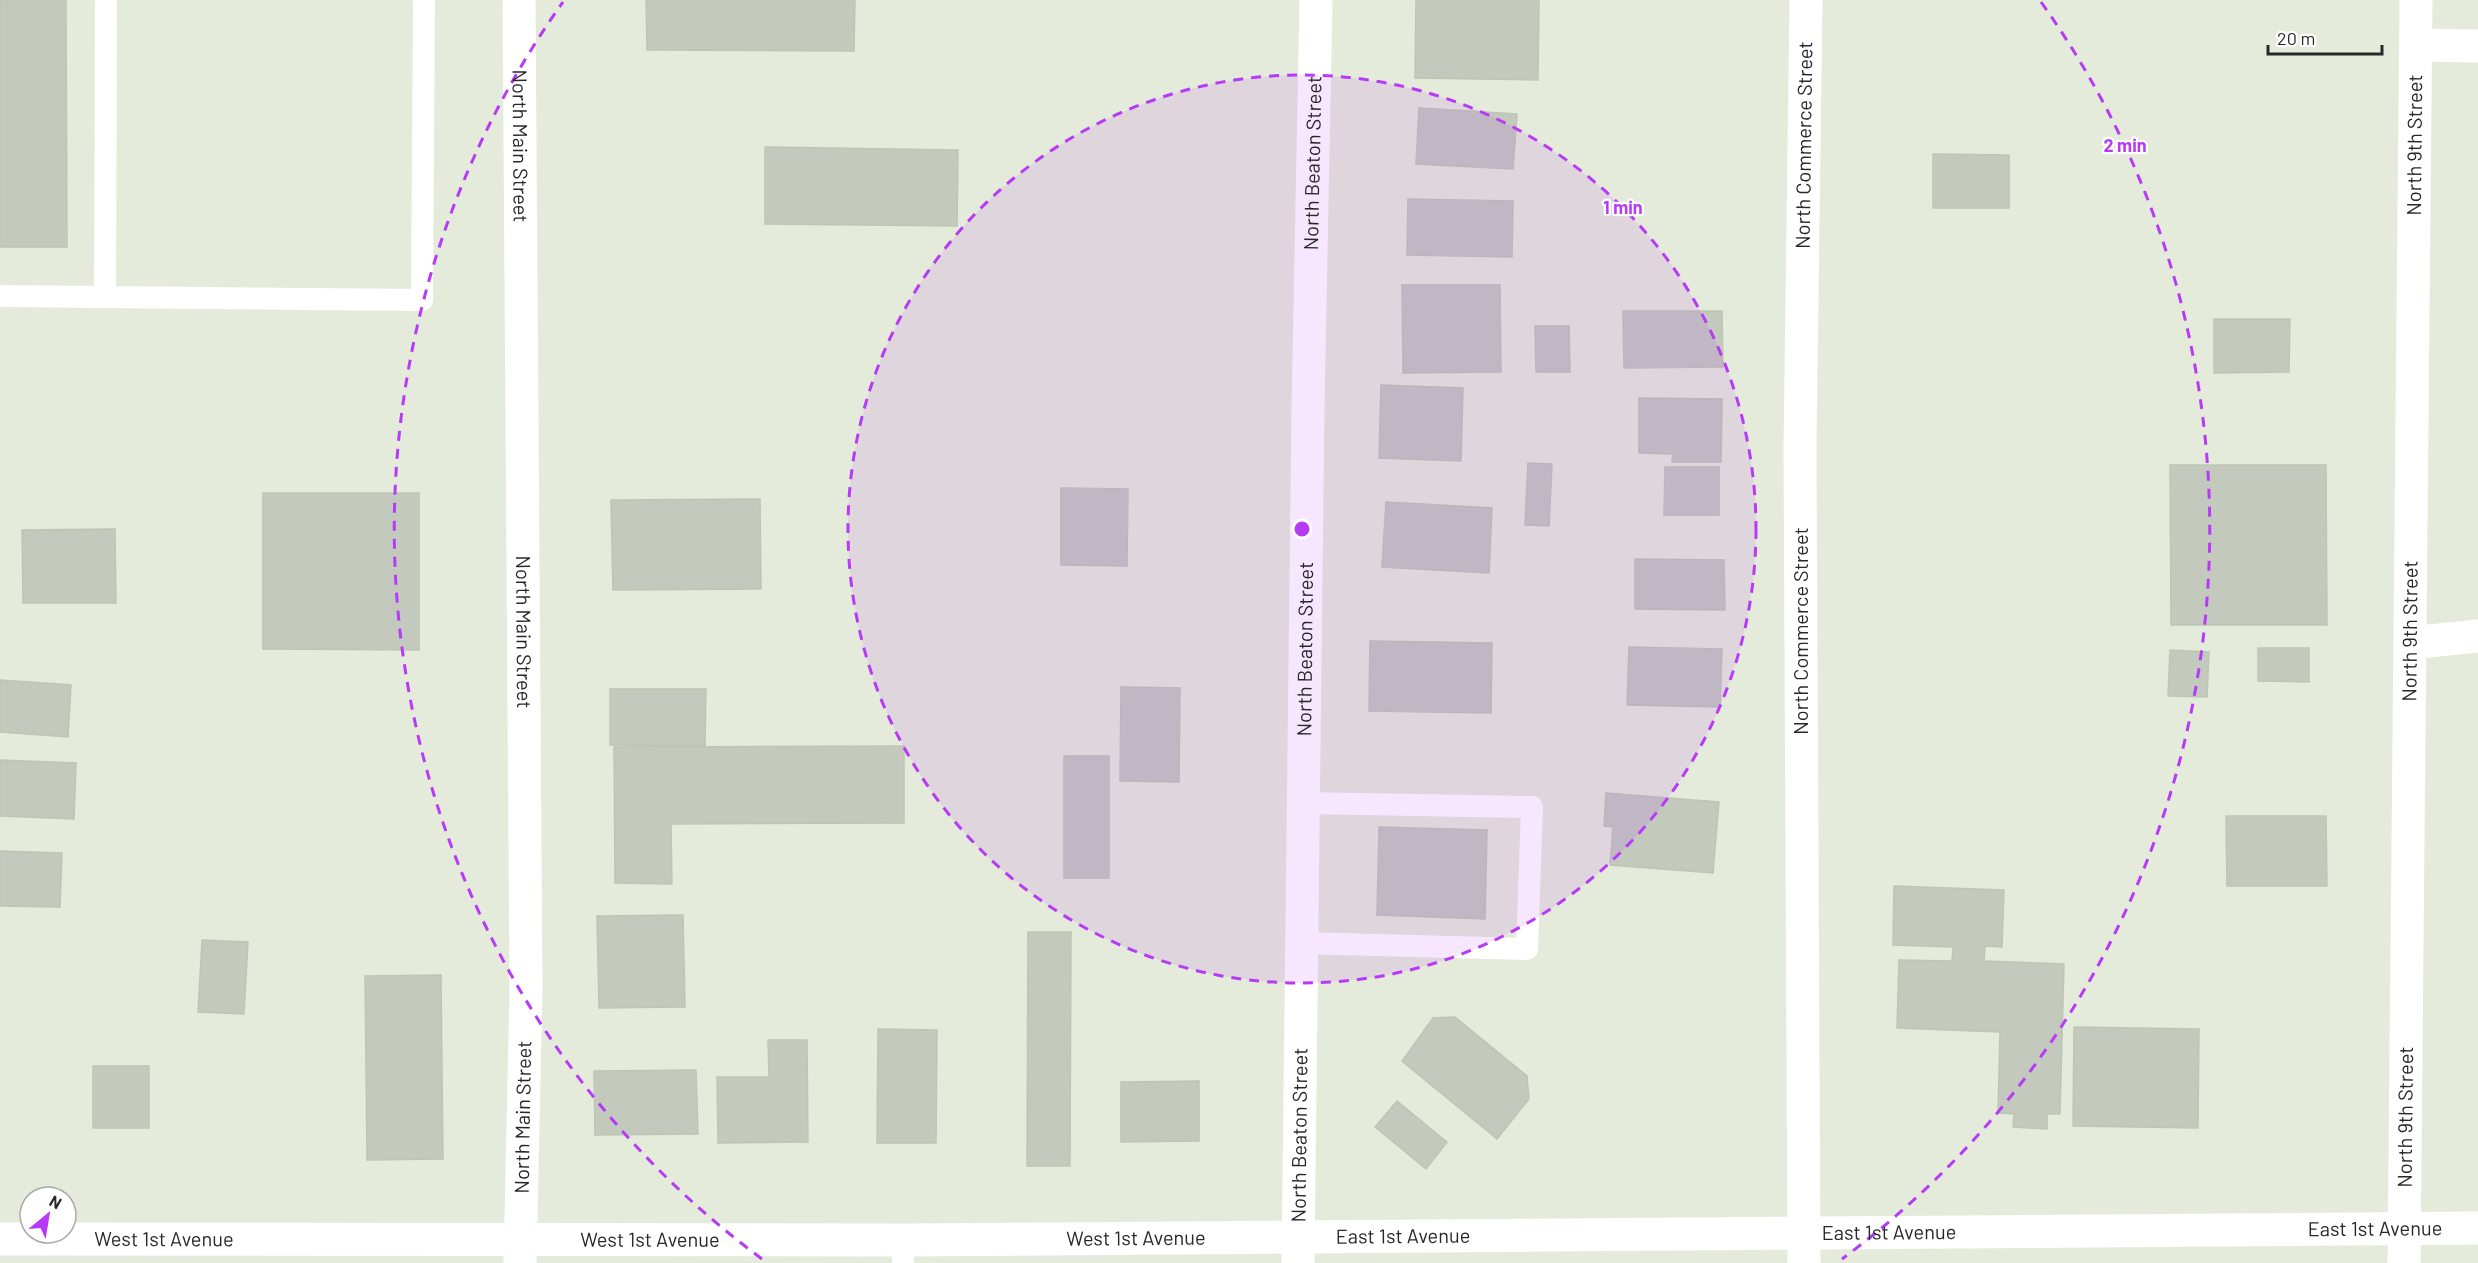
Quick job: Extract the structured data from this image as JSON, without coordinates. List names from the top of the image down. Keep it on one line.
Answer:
{"streets":{"street":["North Main Street","North Commerce Street","North 9th Street","North Beaton Street","East 1st Avenue","West 1st Avenue"]},"crossings":[["North Main Street","West 1st Avenue"],["North Commerce Street","East 1st Avenue"],["North 9th Street","East 1st Avenue"],["North Beaton Street","East 1st Avenue"],["North Beaton Street","West 1st Avenue"],["East 1st Avenue","West 1st Avenue"]],"scale_bar":"20 m","north":"top right","rings":["2 min","1 min"]}
